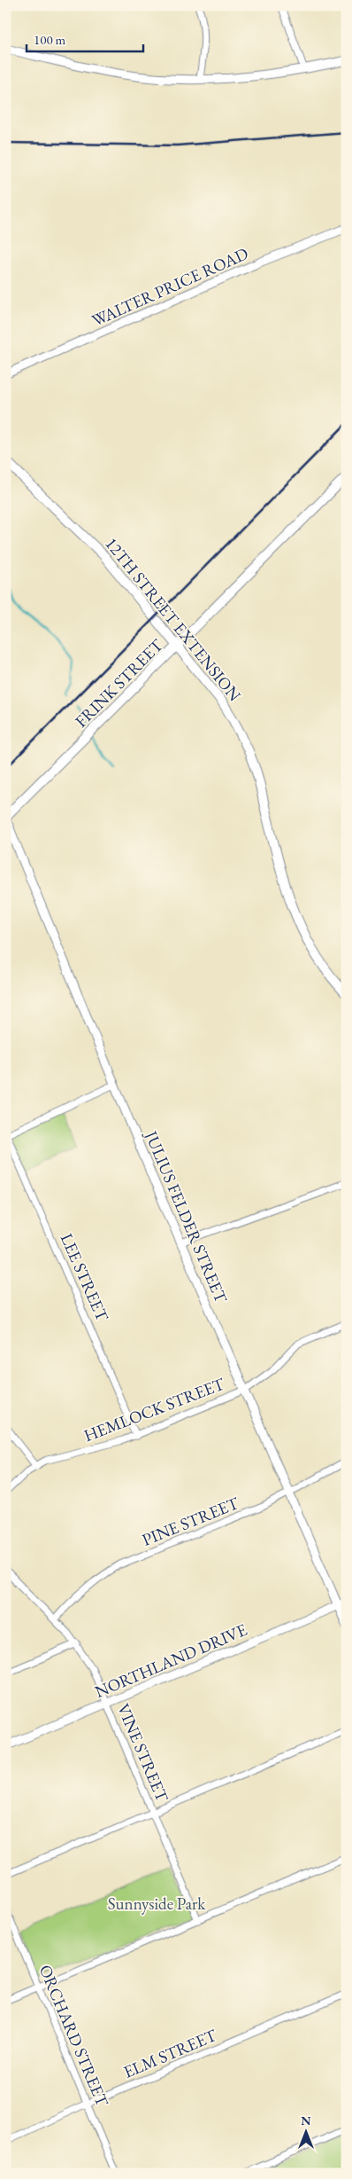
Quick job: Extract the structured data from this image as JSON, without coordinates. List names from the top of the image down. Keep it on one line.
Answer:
{"streets":{"main road":["12TH STREET EXTENSION","FRINK STREET"],"street":["WALTER PRICE ROAD","JULIUS FELDER STREET","LEE STREET","HEMLOCK STREET","PINE STREET","NORTHLAND DRIVE","VINE STREET","ORCHARD STREET","ELM STREET"]},"crossings":[["12TH STREET EXTENSION","FRINK STREET"],["FRINK STREET","JULIUS FELDER STREET"],["JULIUS FELDER STREET","HEMLOCK STREET"],["JULIUS FELDER STREET","PINE STREET"],["JULIUS FELDER STREET","NORTHLAND DRIVE"],["LEE STREET","HEMLOCK STREET"],["PINE STREET","VINE STREET"],["NORTHLAND DRIVE","VINE STREET"],["ORCHARD STREET","ELM STREET"]],"parks":["Sunnyside Park"],"scale_bar":"100 m","north":"top"}
